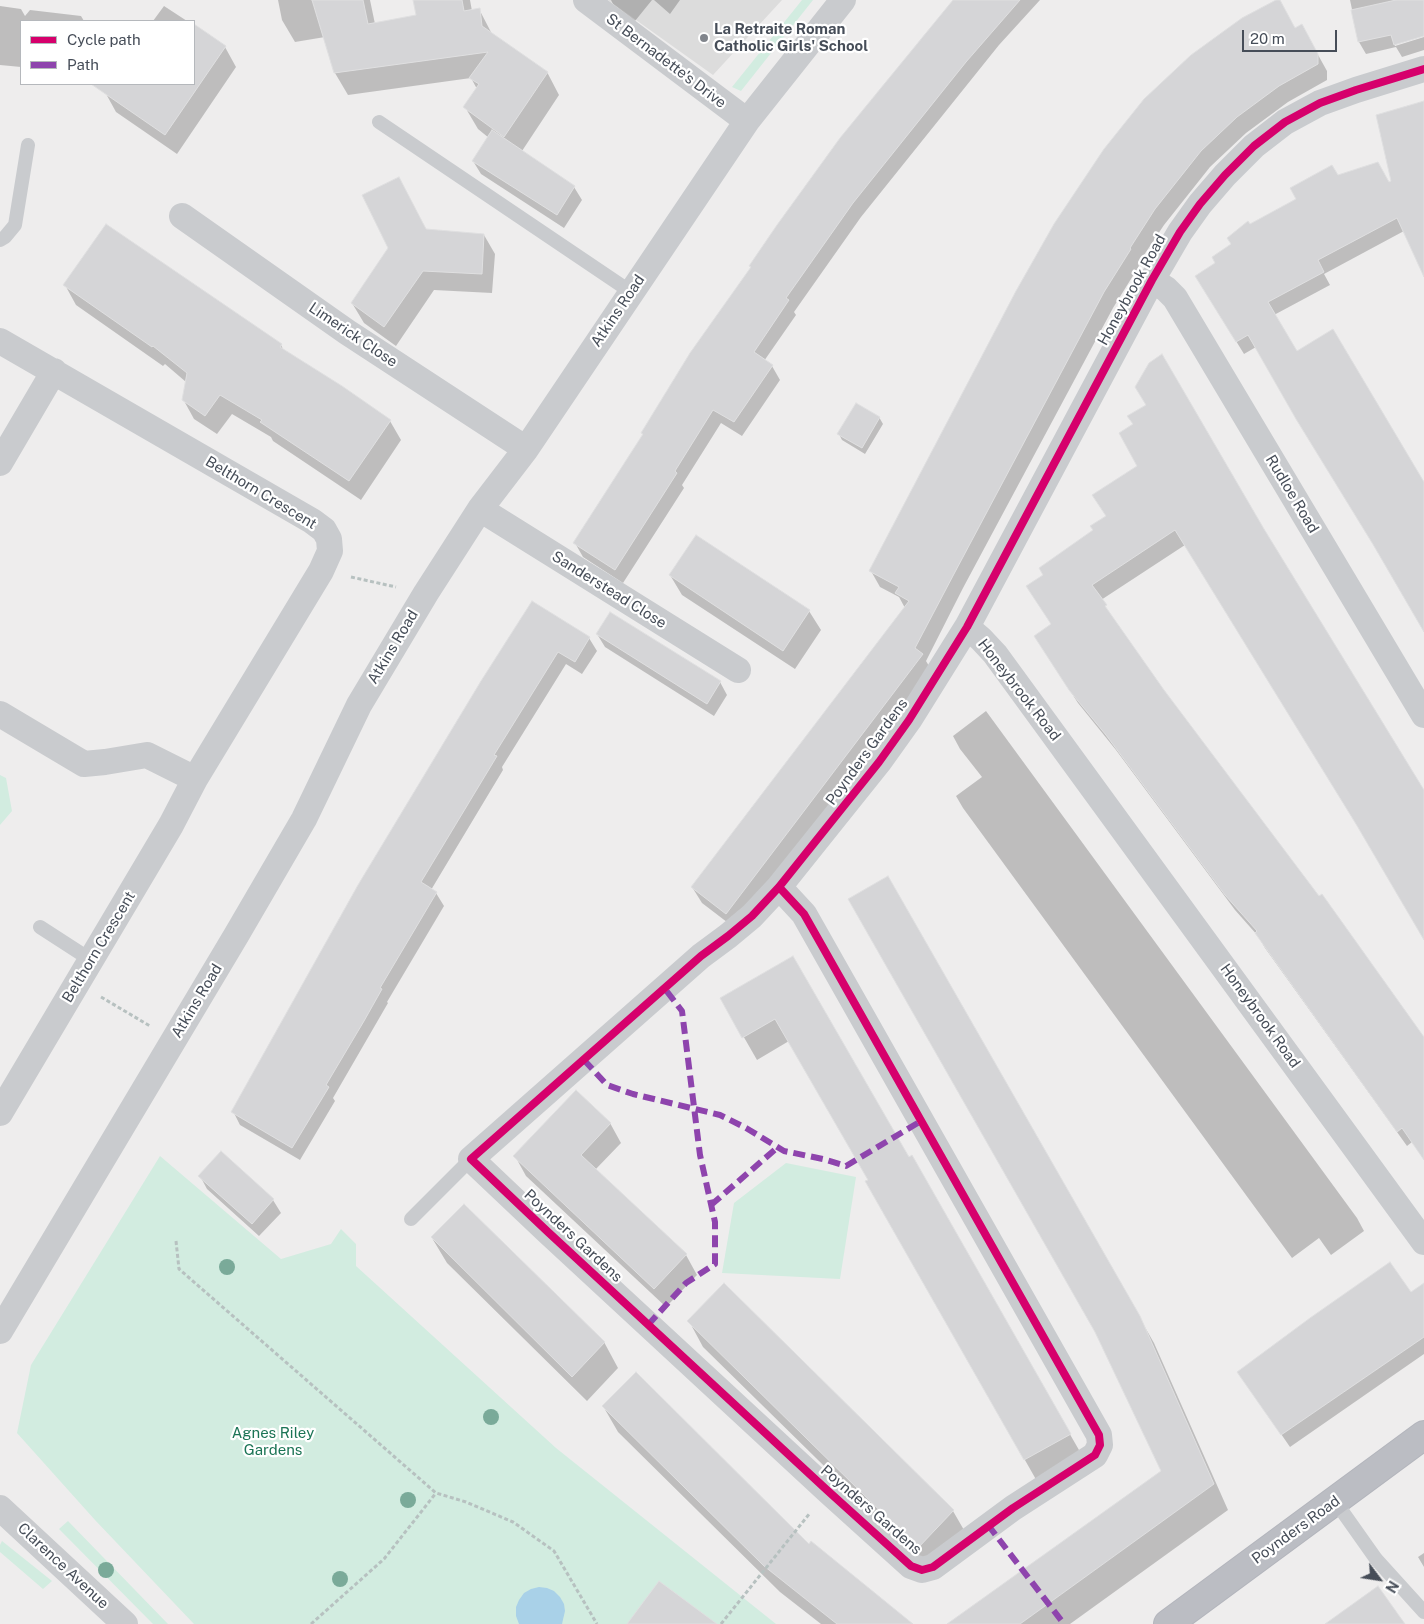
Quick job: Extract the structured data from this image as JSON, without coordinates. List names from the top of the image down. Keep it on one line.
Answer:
{"streets":{"highway":["Poynders Road"],"street":["St Bernadette's Drive","Honeybrook Road","Atkins Road","Limerick Close","Belthorn Crescent","Rudloe Road","Sanderstead Close","Poynders Gardens","Clarence Avenue"]},"crossings":[["St Bernadette's Drive","Atkins Road"],["Honeybrook Road","Rudloe Road"],["Honeybrook Road","Poynders Gardens"],["Atkins Road","Limerick Close"],["Atkins Road","Sanderstead Close"]],"parks":["Agnes Riley Gardens"],"places":["La Retraite Roman Catholic Girls' School"],"legend":["Cycle path","Path"],"scale_bar":"20 m","north":"bottom right"}
